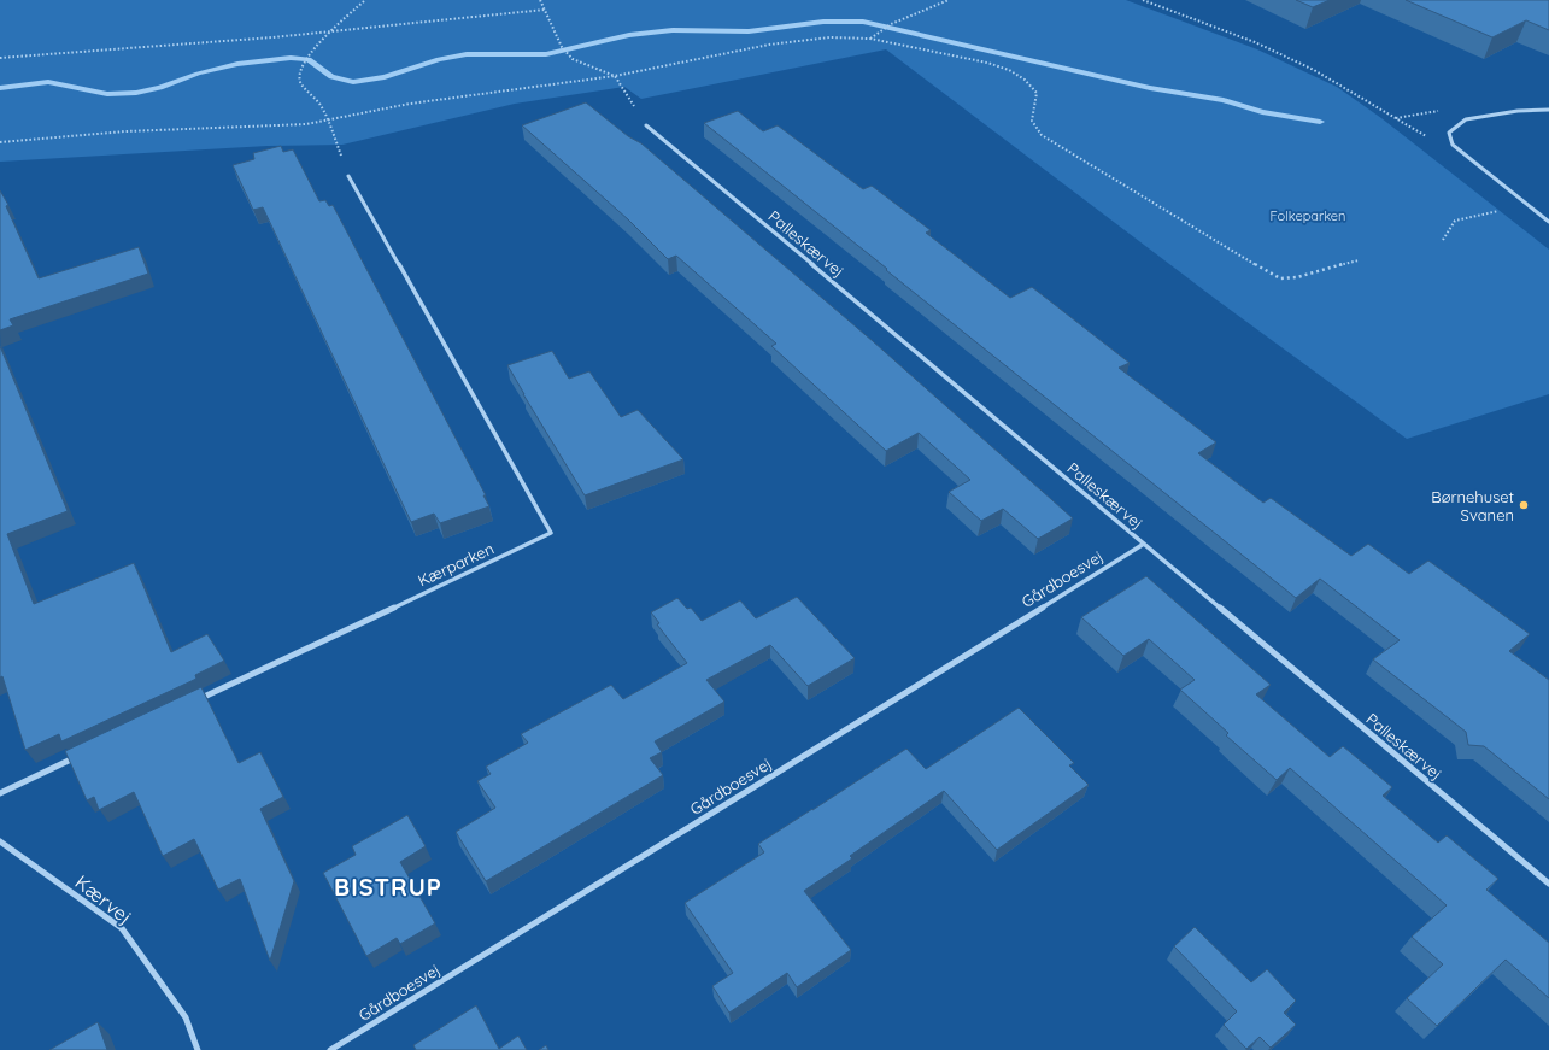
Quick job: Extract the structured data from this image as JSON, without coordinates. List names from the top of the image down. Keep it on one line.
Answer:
{"streets":{"street":["Palleskærvej","Kærparken","Gårdboesvej","Kærvej"]},"crossings":[["Palleskærvej","Gårdboesvej"]],"districts":["BISTRUP"],"parks":["Folkeparken"],"places":["Børnehuset Svanen"]}
